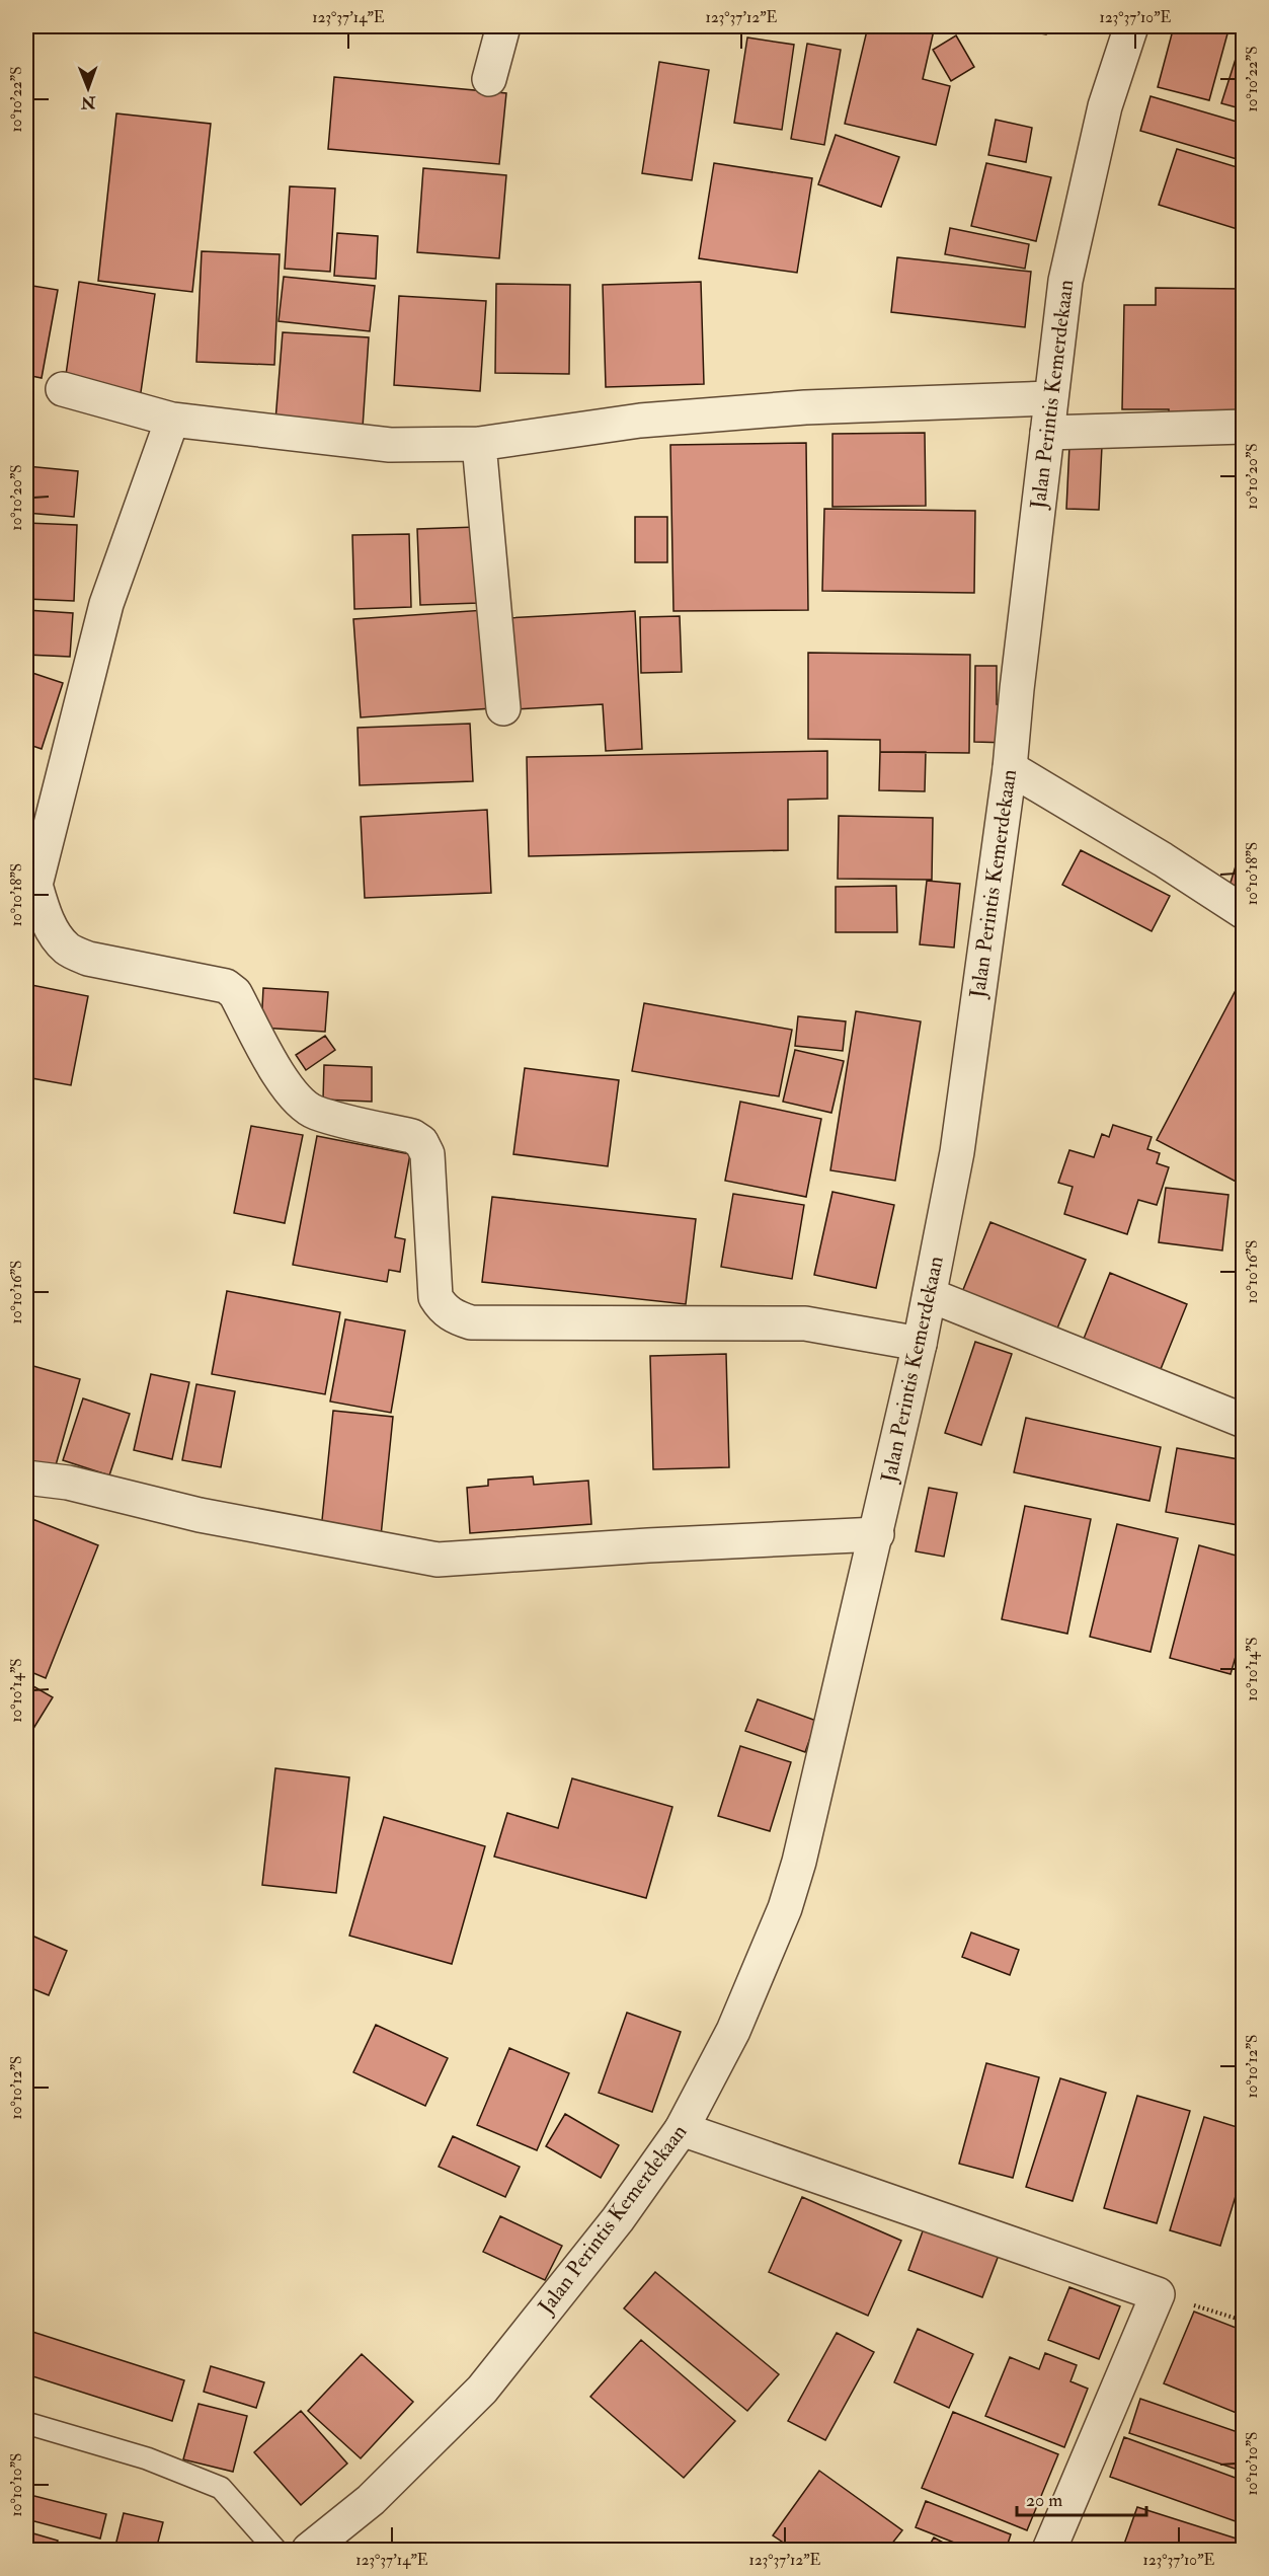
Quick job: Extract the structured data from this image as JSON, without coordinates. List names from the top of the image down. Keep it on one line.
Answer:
{"streets":{"street":["Jalan Perintis Kemerdekaan"]},"scale_bar":"20 m","north":"bottom","coordinates":["123°37'14\"E","123°37'12\"E","123°37'10\"E","10°10'22\"S","10°10'20\"S","10°10'18\"S","10°10'16\"S","10°10'14\"S","10°10'12\"S","10°10'10\"S"]}
